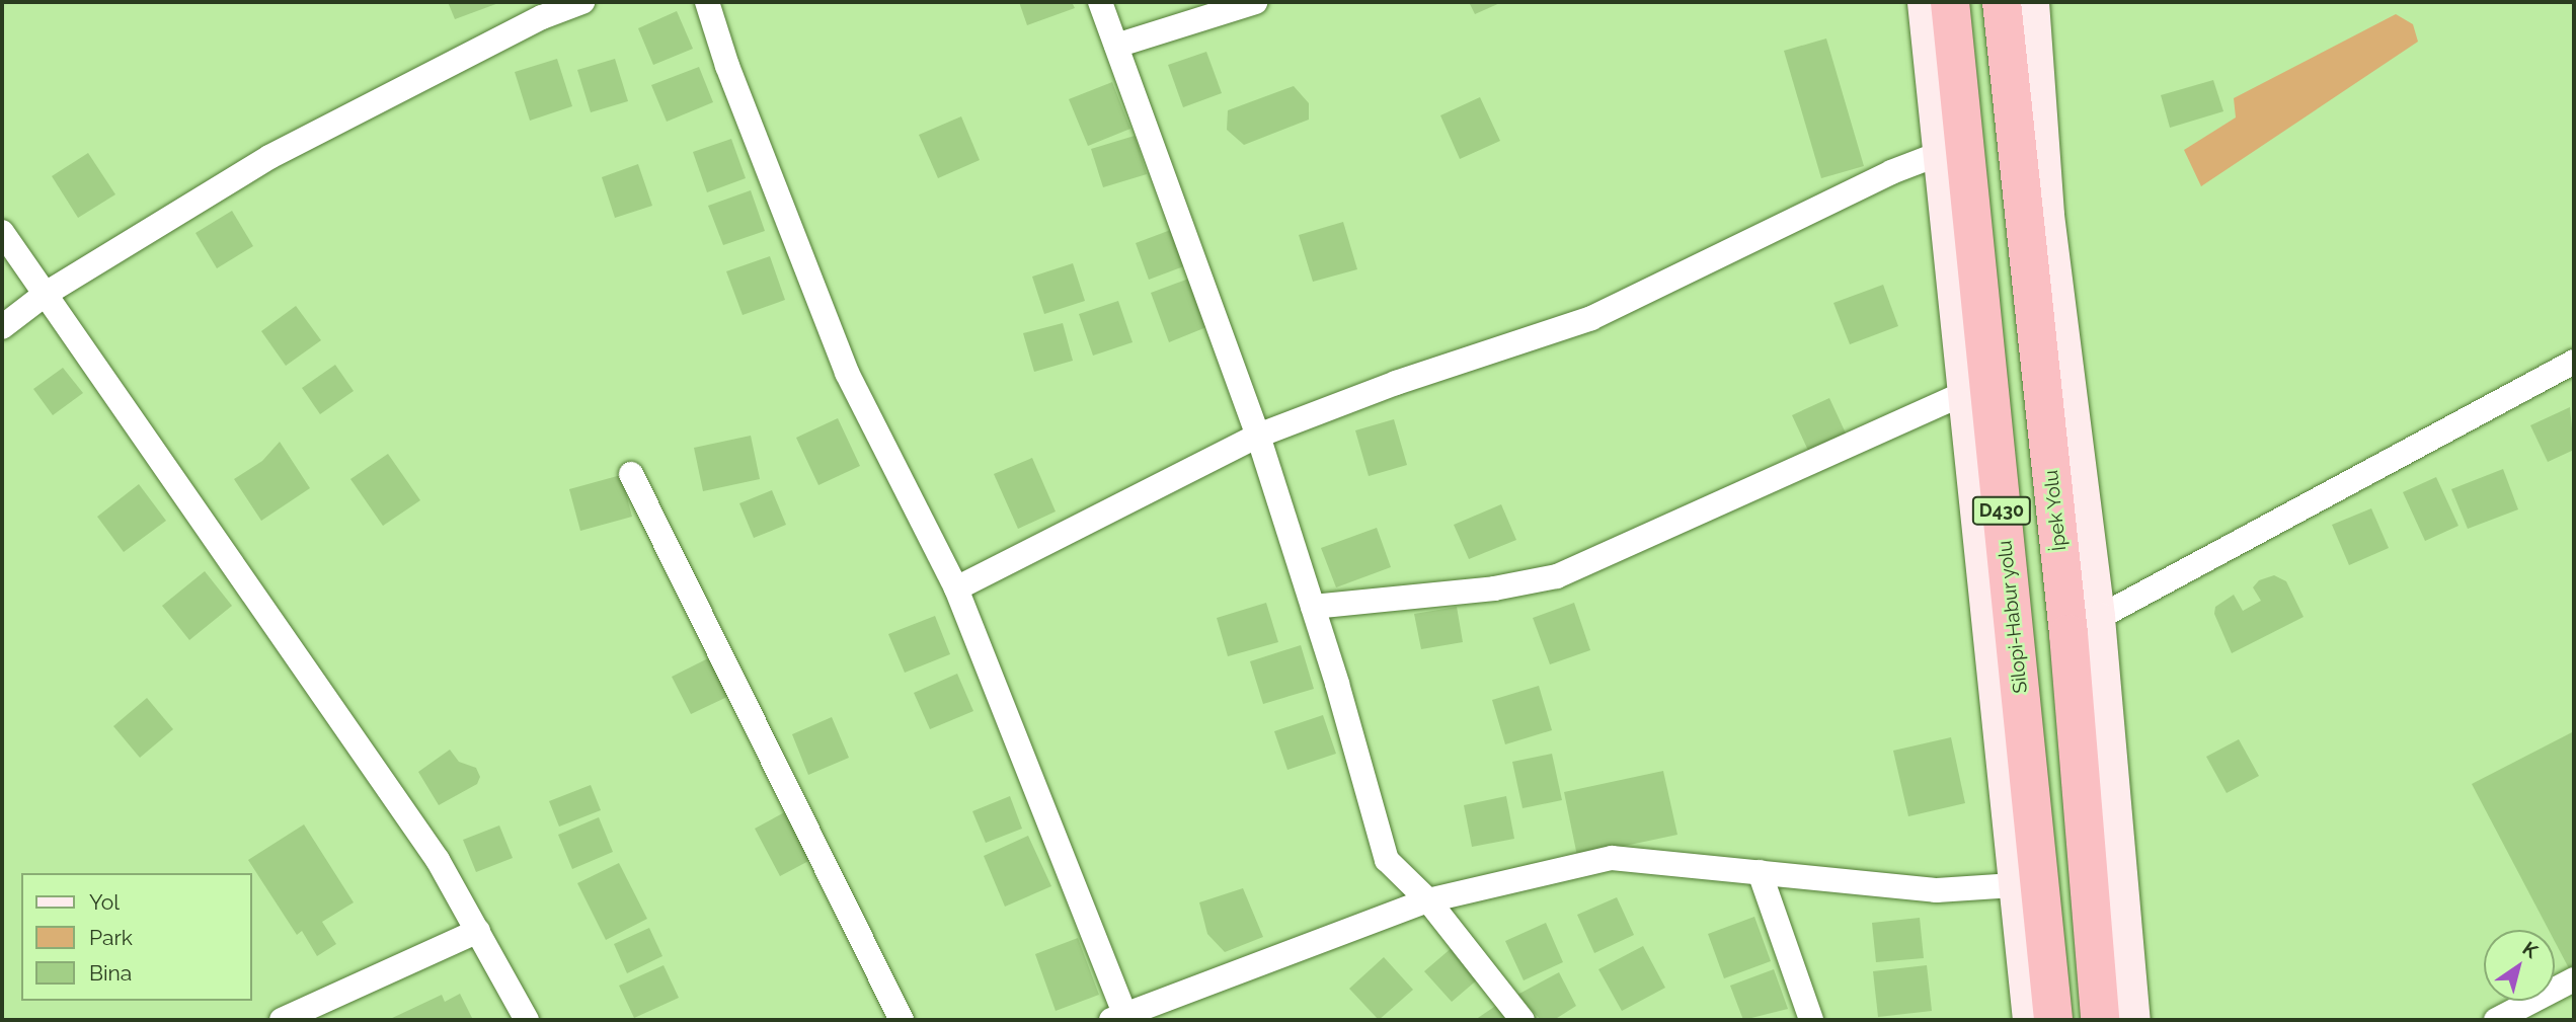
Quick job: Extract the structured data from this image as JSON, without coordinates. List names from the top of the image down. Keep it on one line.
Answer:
{"streets":{"highway":["D430","İpek Yolu","Silopi-Habur yolu"]},"legend":["Yol","Park","Bina"],"north":"top right"}
